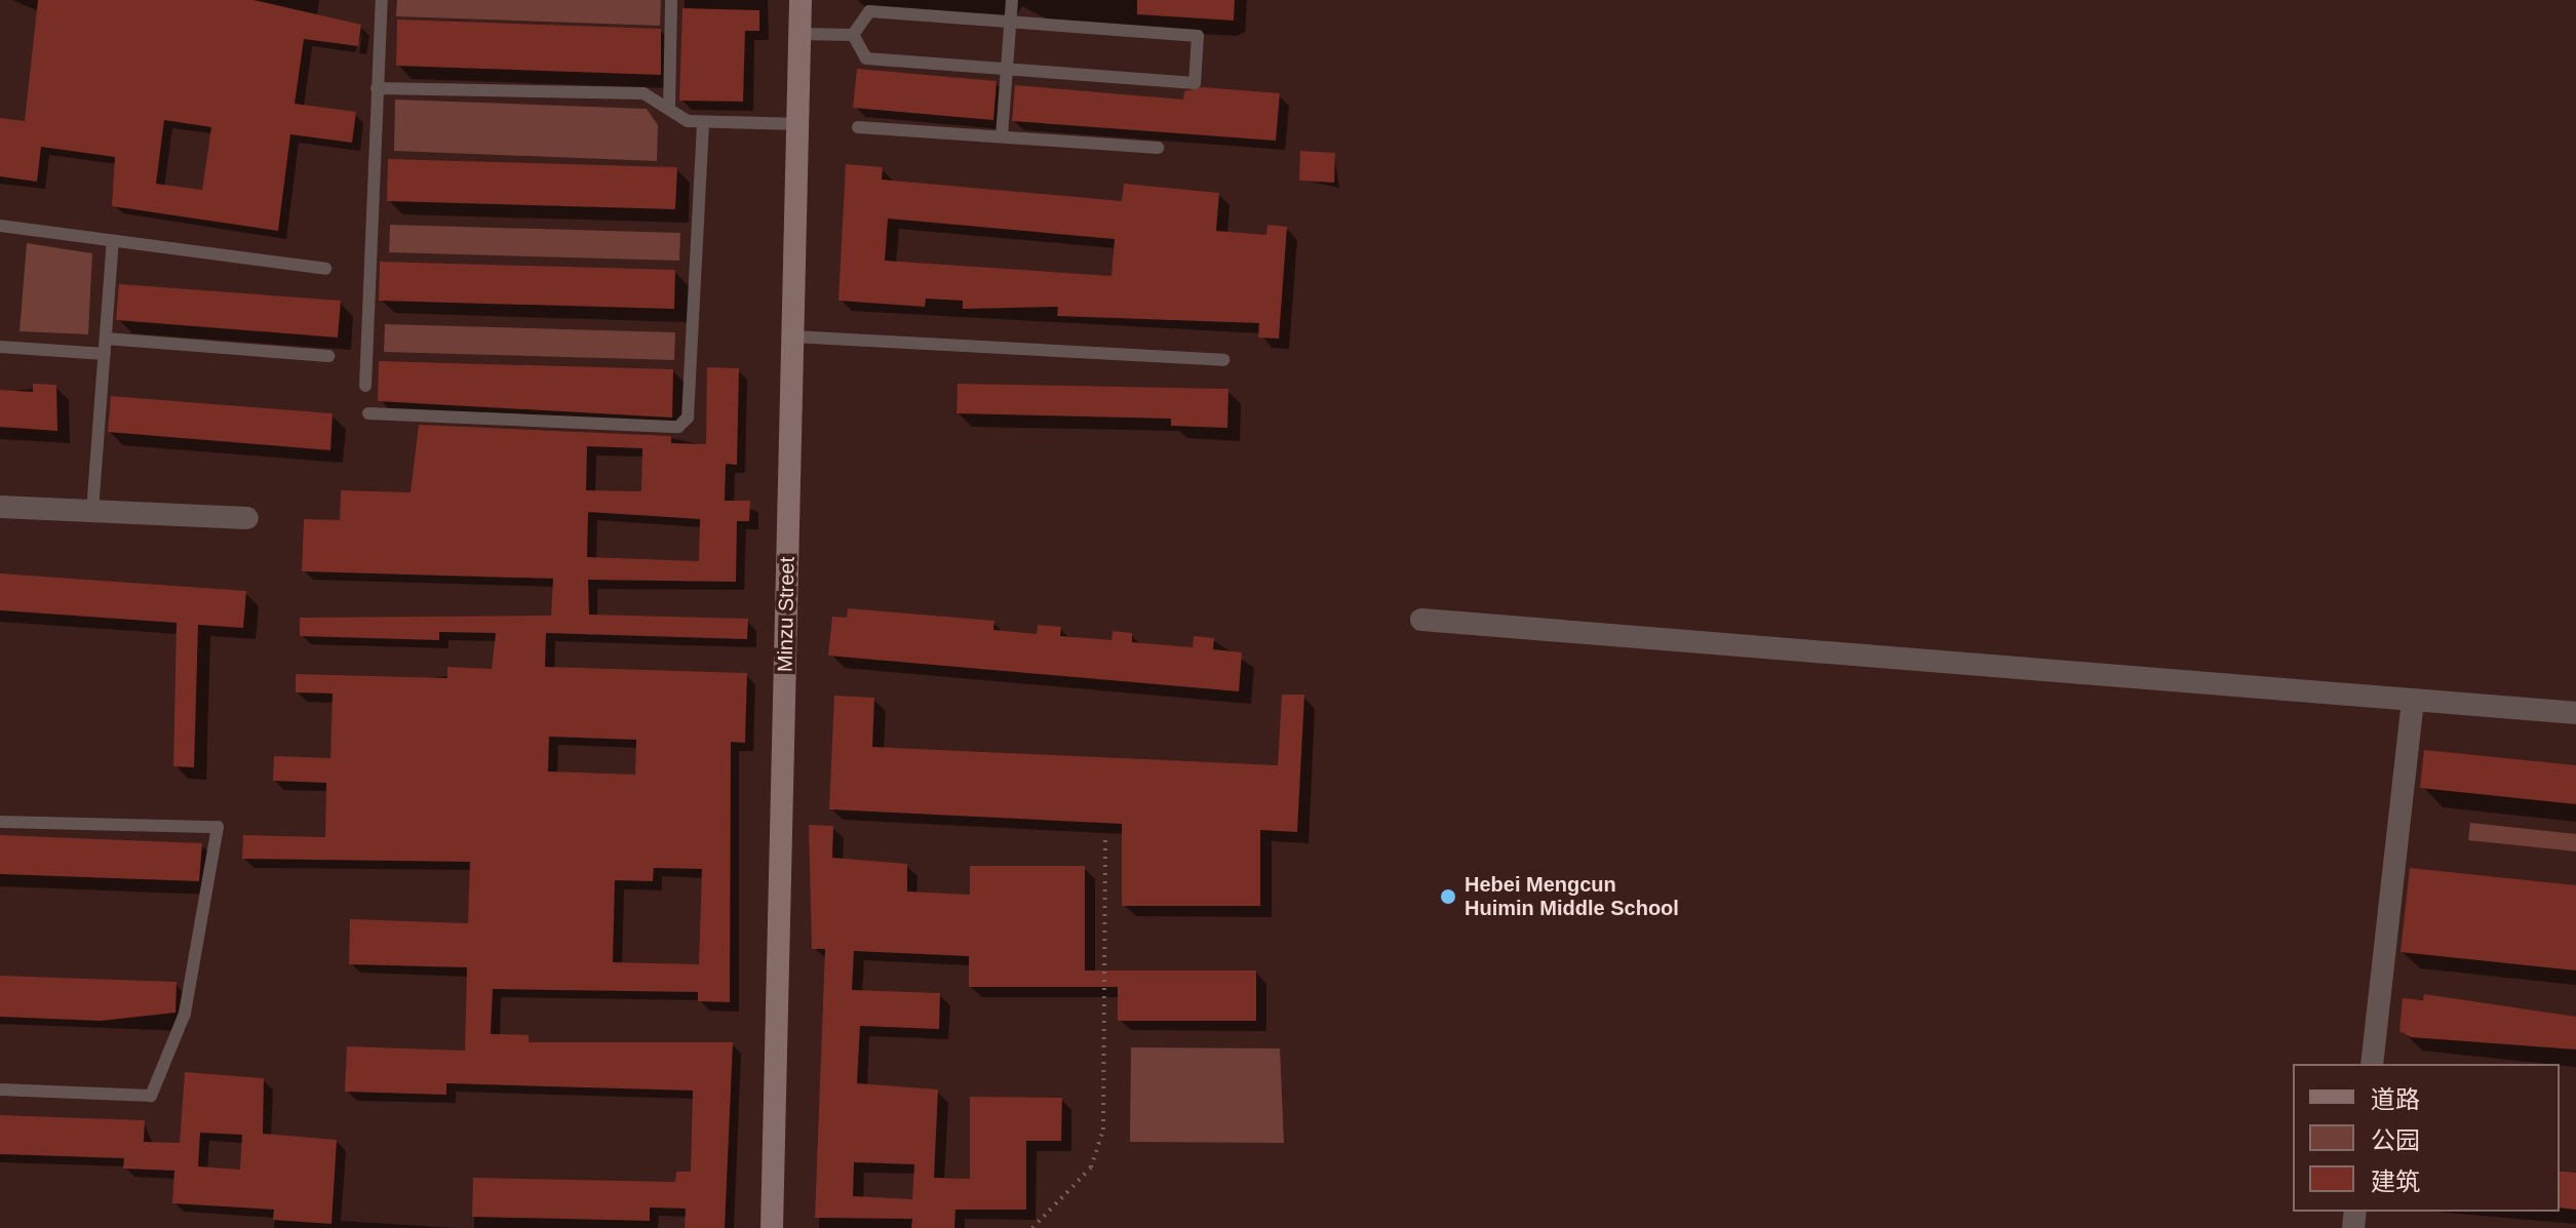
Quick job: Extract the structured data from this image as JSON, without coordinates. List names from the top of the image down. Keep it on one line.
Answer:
{"streets":{"main road":["Minzu Street"]},"places":["Hebei Mengcun Huimin Middle School"],"legend":["道路","公园","建筑"]}
